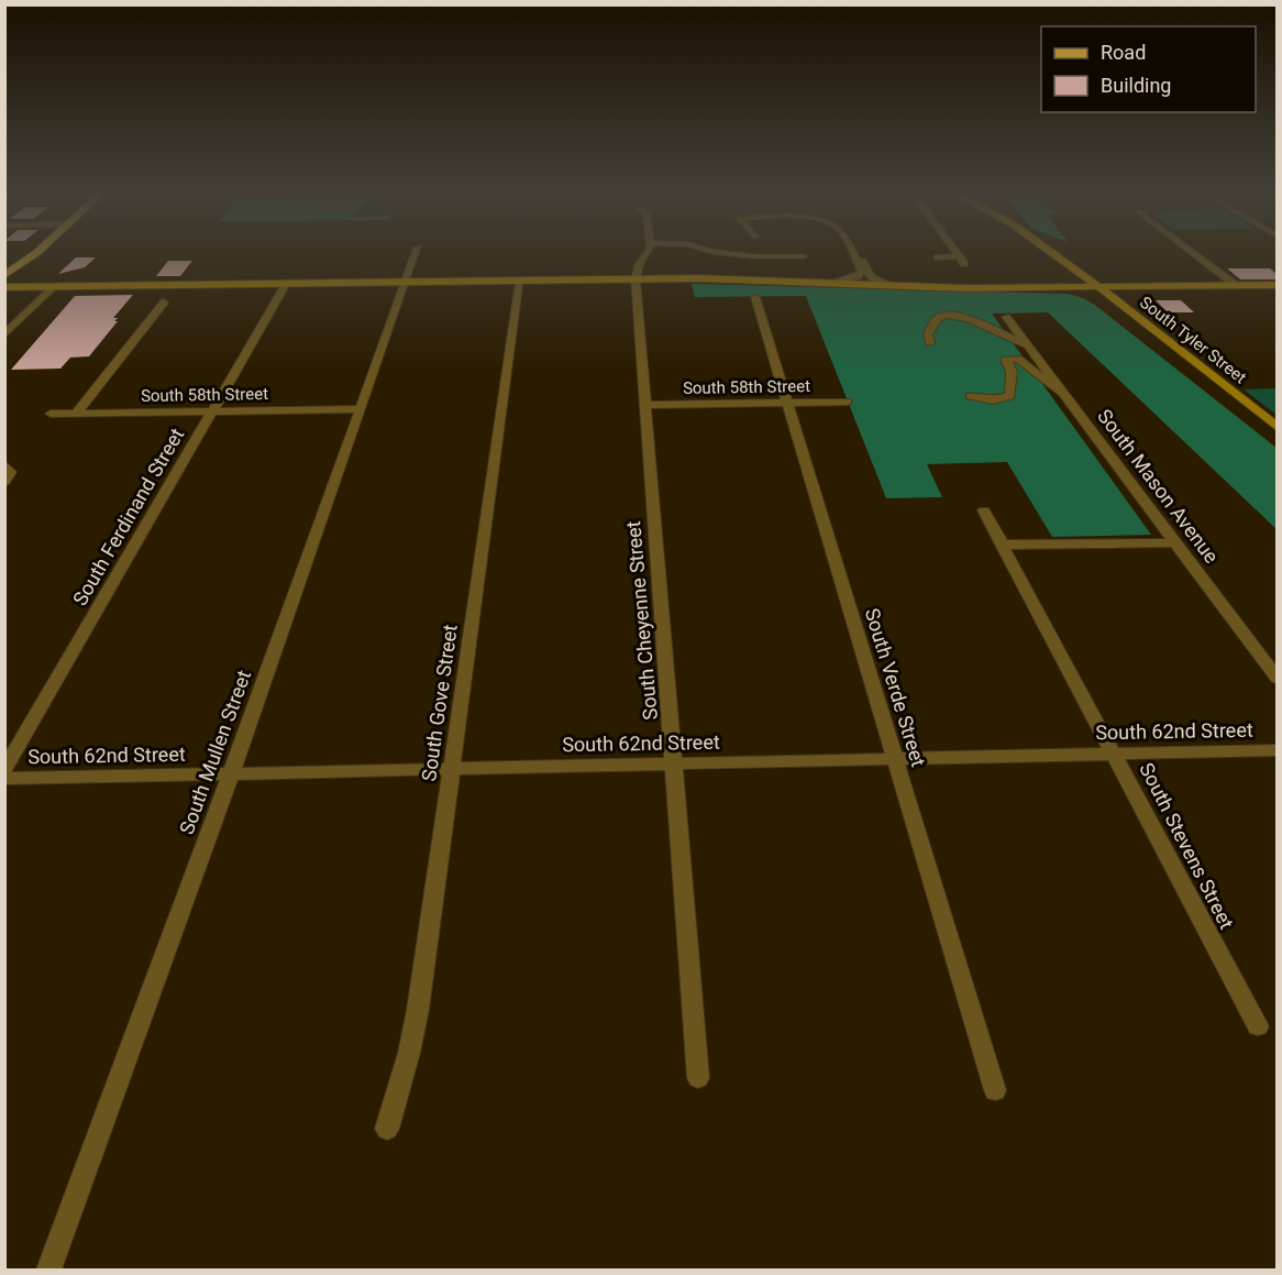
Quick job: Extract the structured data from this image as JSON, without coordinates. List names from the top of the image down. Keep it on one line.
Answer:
{"streets":{"main road":["South Tyler Street"],"street":["South 58th Street","South Mason Avenue","South Ferdinand Street","South Cheyenne Street","South Verde Street","South Gove Street","South 62nd Street","South Mullen Street","South Stevens Street"]},"crossings":[["South 58th Street","South Ferdinand Street"],["South 58th Street","South Cheyenne Street"],["South 58th Street","South Verde Street"],["South 58th Street","South Mullen Street"],["South Cheyenne Street","South 62nd Street"],["South Verde Street","South 62nd Street"],["South Gove Street","South 62nd Street"],["South 62nd Street","South Mullen Street"],["South 62nd Street","South Stevens Street"]],"legend":["Road","Building"]}
